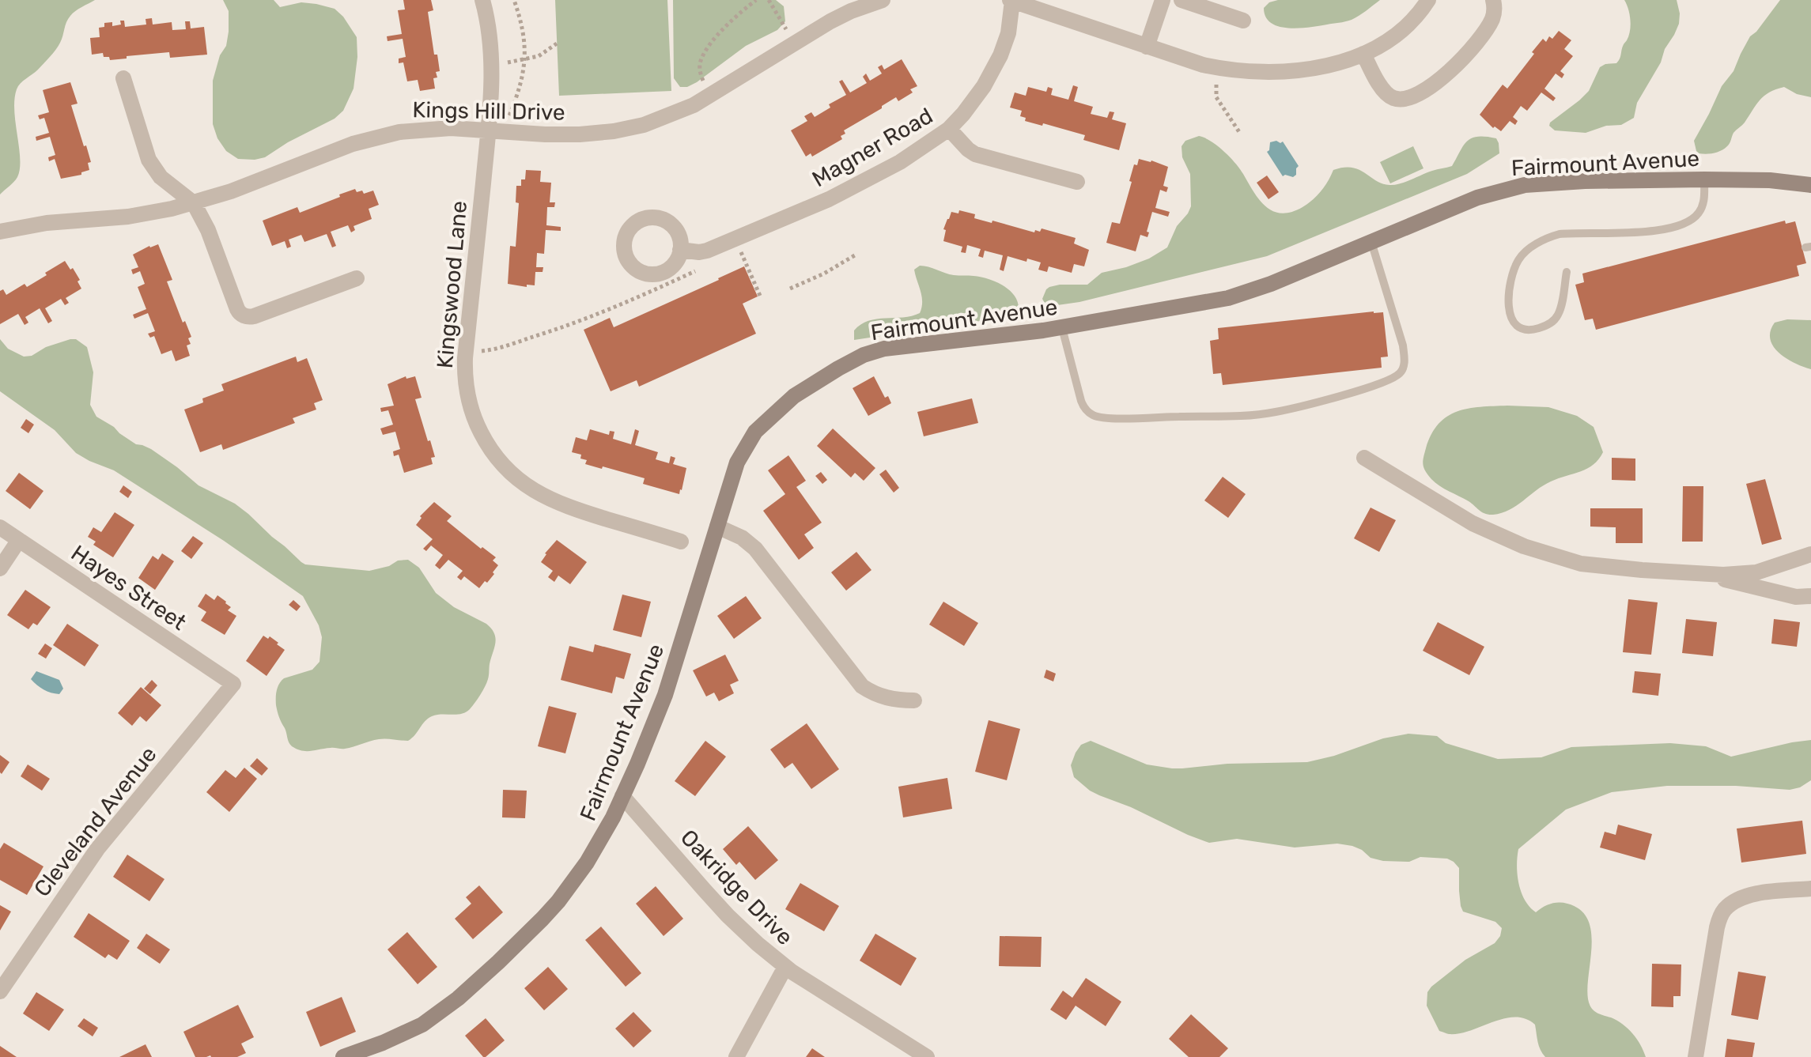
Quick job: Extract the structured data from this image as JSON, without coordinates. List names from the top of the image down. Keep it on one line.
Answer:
{"streets":{"street":["Kings Hill Drive","Magner Road","Fairmount Avenue","Kingswood Lane","Hayes Street","Cleveland Avenue","Oakridge Drive"]},"crossings":[["Kings Hill Drive","Kingswood Lane"],["Fairmount Avenue","Oakridge Drive"],["Hayes Street","Cleveland Avenue"]]}
